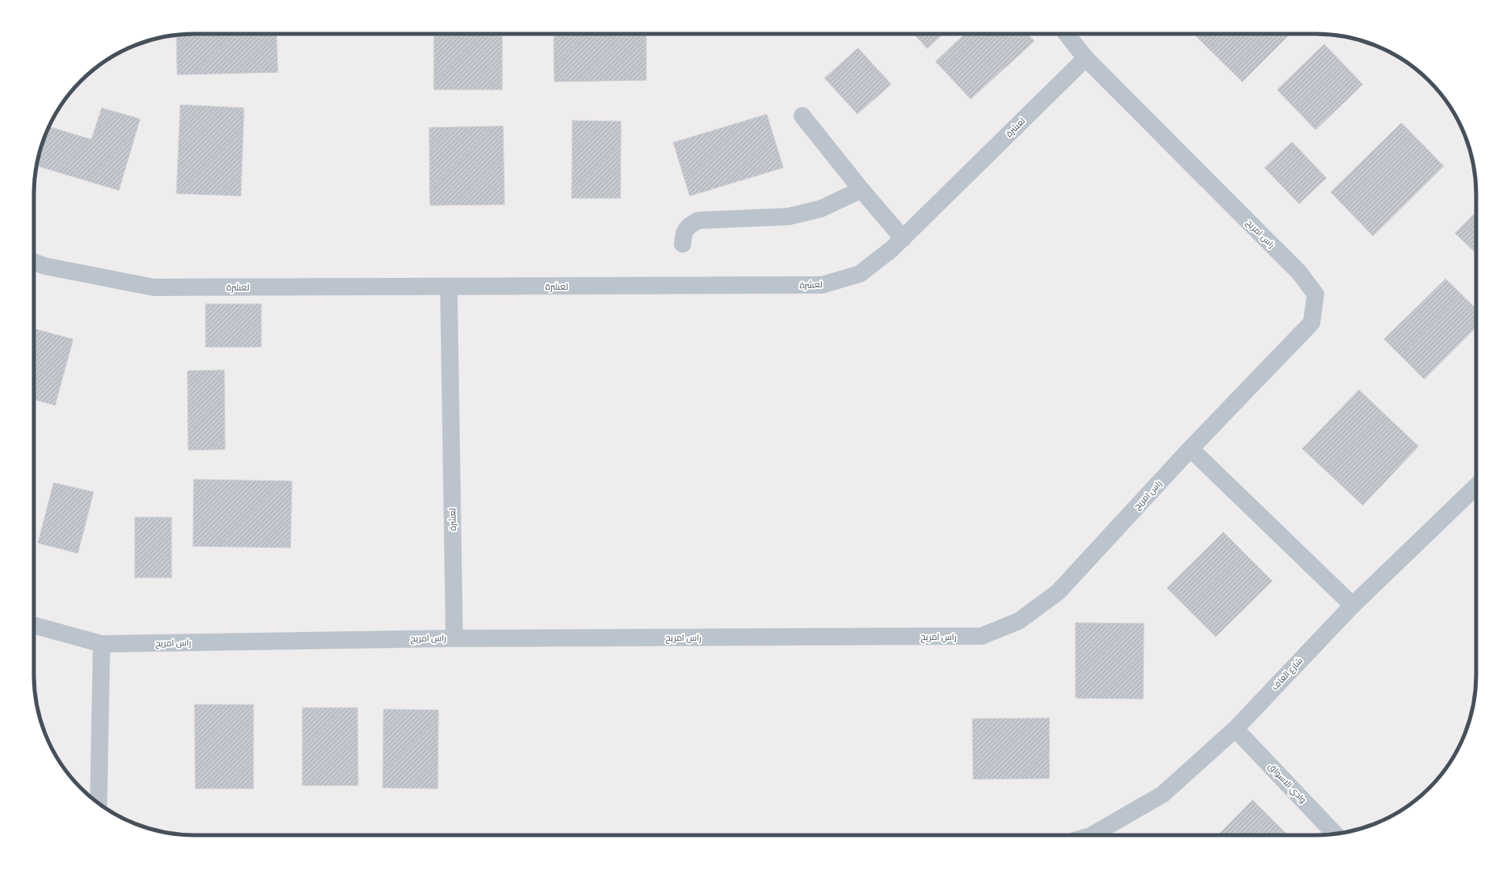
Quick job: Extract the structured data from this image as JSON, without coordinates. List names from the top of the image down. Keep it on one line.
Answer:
{"streets":{"street":["لعشرة","راس امريح","شارع الغاف","وادي الاسواق"]},"crossings":[["لعشرة","راس امريح"],["شارع الغاف","وادي الاسواق"]]}
